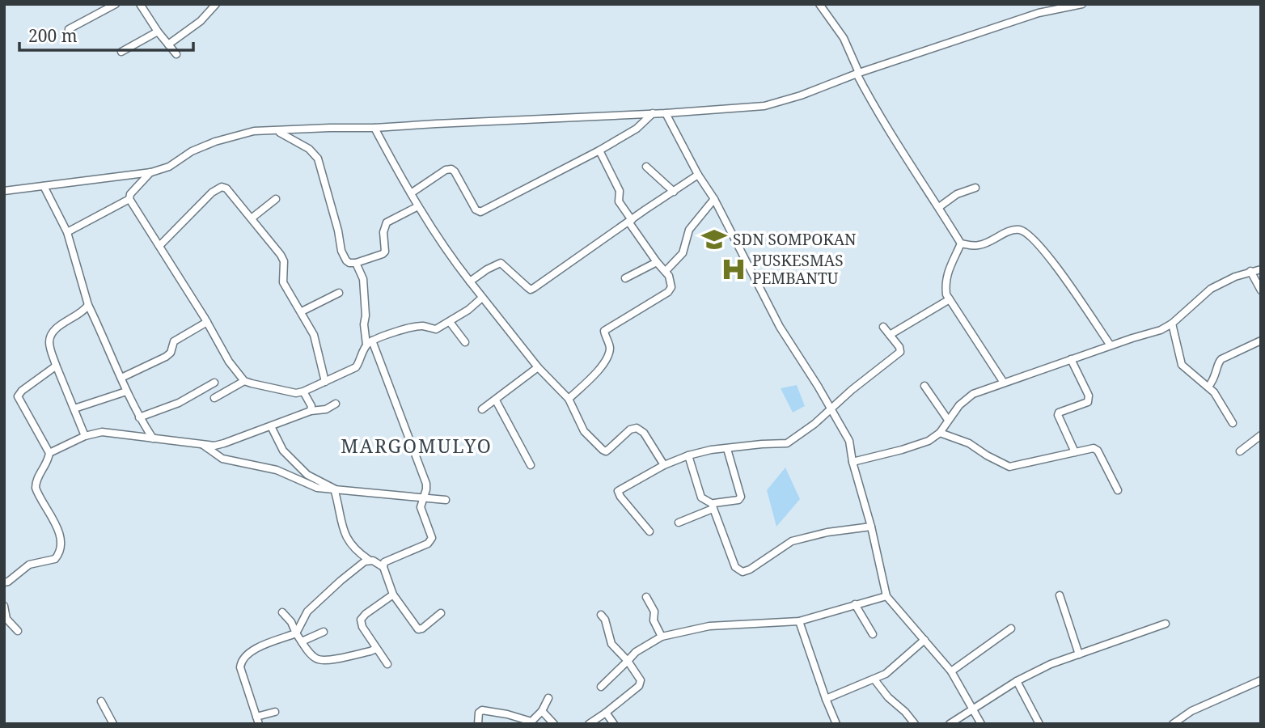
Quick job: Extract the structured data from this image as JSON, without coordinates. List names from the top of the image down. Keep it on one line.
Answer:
{"districts":["MARGOMULYO"],"places":{"school or university":["SDN SOMPOKAN"],"hospital":["PUSKESMAS PEMBANTU"]},"scale_bar":"200 m"}
